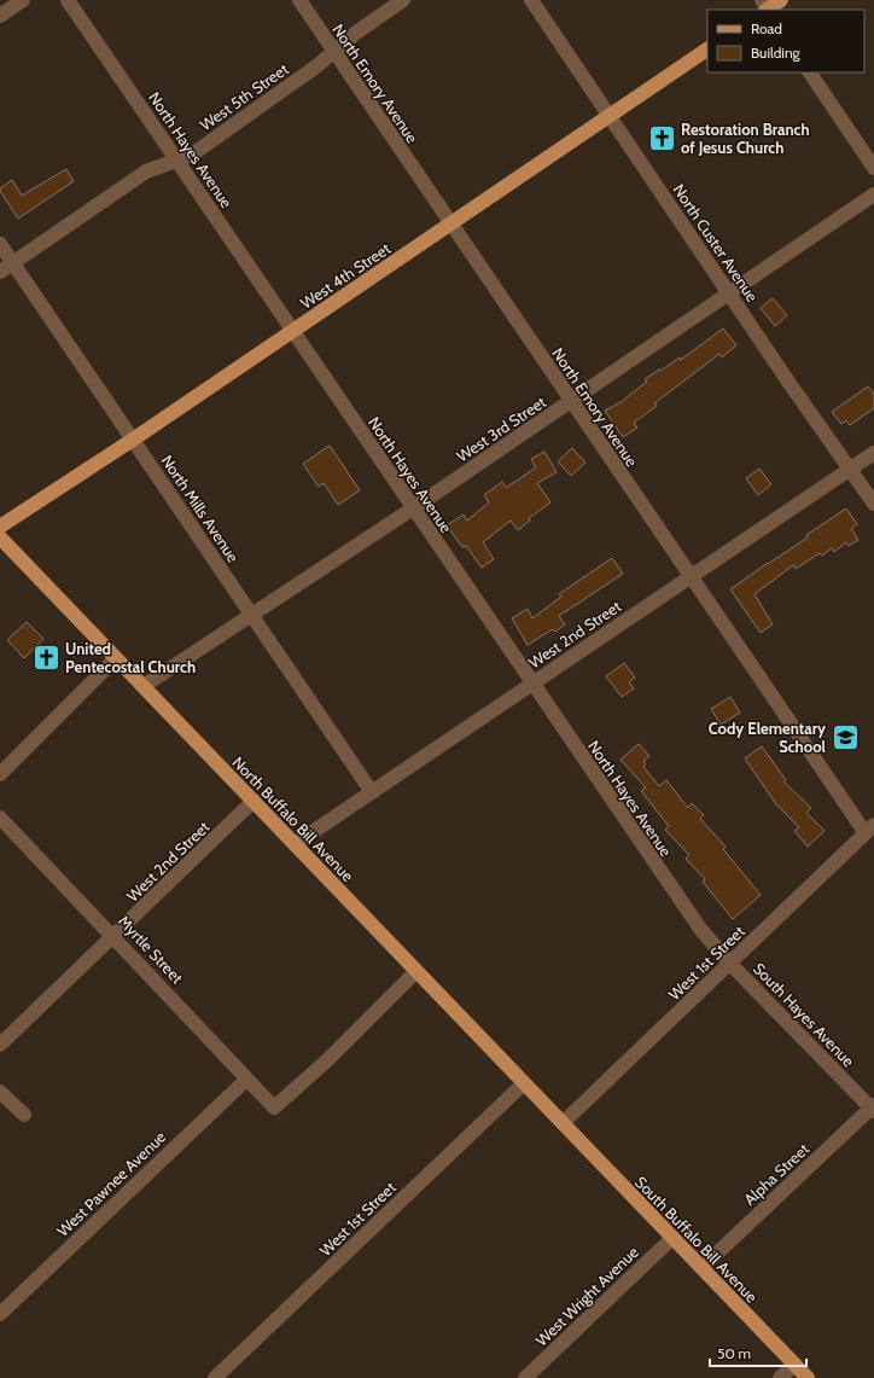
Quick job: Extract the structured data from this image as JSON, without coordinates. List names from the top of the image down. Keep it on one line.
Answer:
{"streets":{"main road":["West 4th Street","North Buffalo Bill Avenue","South Buffalo Bill Avenue"],"street":["North Emory Avenue","West 5th Street","North Hayes Avenue","North Custer Avenue","West 3rd Street","North Mills Avenue","West 2nd Street","Myrtle Street","West 1st Street","South Hayes Avenue","Alpha Street","West Pawnee Avenue","West Wright Avenue"]},"crossings":[["North Emory Avenue","West 5th Street"],["North Emory Avenue","West 4th Street"],["North Emory Avenue","West 3rd Street"],["North Emory Avenue","West 2nd Street"],["North Emory Avenue","West 1st Street"],["West 5th Street","North Hayes Avenue"],["West 5th Street","North Mills Avenue"],["North Hayes Avenue","West 4th Street"],["North Hayes Avenue","West 3rd Street"],["North Hayes Avenue","West 2nd Street"],["North Hayes Avenue","West 1st Street"],["North Hayes Avenue","South Hayes Avenue"],["North Custer Avenue","West 4th Street"],["North Custer Avenue","West 3rd Street"],["North Custer Avenue","West 2nd Street"],["West 4th Street","North Mills Avenue"],["West 3rd Street","North Mills Avenue"],["West 3rd Street","North Buffalo Bill Avenue"],["North Mills Avenue","West 2nd Street"],["West 2nd Street","North Buffalo Bill Avenue"],["West 2nd Street","Myrtle Street"],["North Buffalo Bill Avenue","Myrtle Street"],["North Buffalo Bill Avenue","West 1st Street"],["North Buffalo Bill Avenue","South Buffalo Bill Avenue"],["Myrtle Street","West Pawnee Avenue"],["West 1st Street","South Hayes Avenue"],["West 1st Street","South Buffalo Bill Avenue"],["South Hayes Avenue","Alpha Street"],["Alpha Street","South Buffalo Bill Avenue"],["South Buffalo Bill Avenue","West Wright Avenue"]],"places":{"church":["Restoration Branch of Jesus Church","United Pentecostal Church"],"school or university":["Cody Elementary School"]},"legend":["Road","Building"],"scale_bar":"50 m"}
